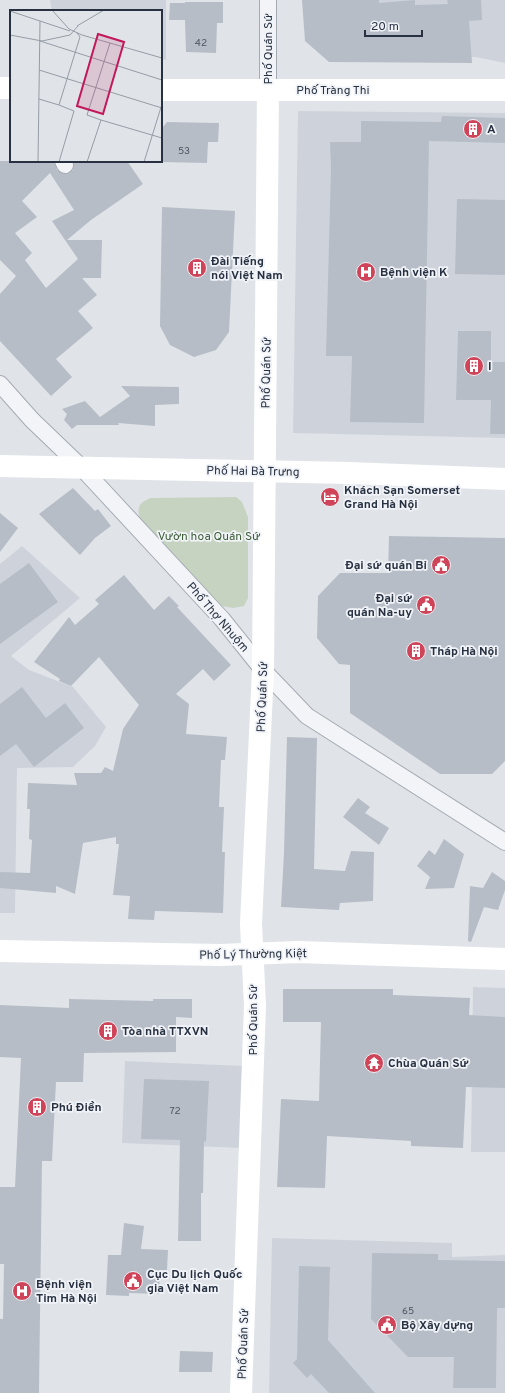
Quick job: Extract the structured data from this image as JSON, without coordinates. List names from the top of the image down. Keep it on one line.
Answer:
{"streets":{"street":["Phố Quán Sứ","Phố Tràng Thi","Phố Hai Bà Trưng","Phố Thợ Nhuộm","Phố Lý Thường Kiệt"]},"crossings":[["Phố Quán Sứ","Phố Tràng Thi"],["Phố Quán Sứ","Phố Hai Bà Trưng"],["Phố Quán Sứ","Phố Thợ Nhuộm"],["Phố Quán Sứ","Phố Lý Thường Kiệt"],["Phố Hai Bà Trưng","Phố Thợ Nhuộm"]],"parks":["Vườn hoa Quán Sứ"],"places":{"building":["A","Đài Tiếng nói Việt Nam","I","Tháp Hà Nội","Tòa nhà TTXVN","Phú Điền"],"hospital":["Bệnh viện K","Bệnh viện Tim Hà Nội"],"hotel":["Khách Sạn Somerset Grand Hà Nội"],"public building":["Đại sứ quán Bỉ","Đại sứ quán Na-uy","Cục Du lịch Quốc gia Việt Nam","Bộ Xây dựng"],"temple":["Chùa Quán Sứ"]},"house_numbers":["42","53","72","65"],"scale_bar":"20 m"}
